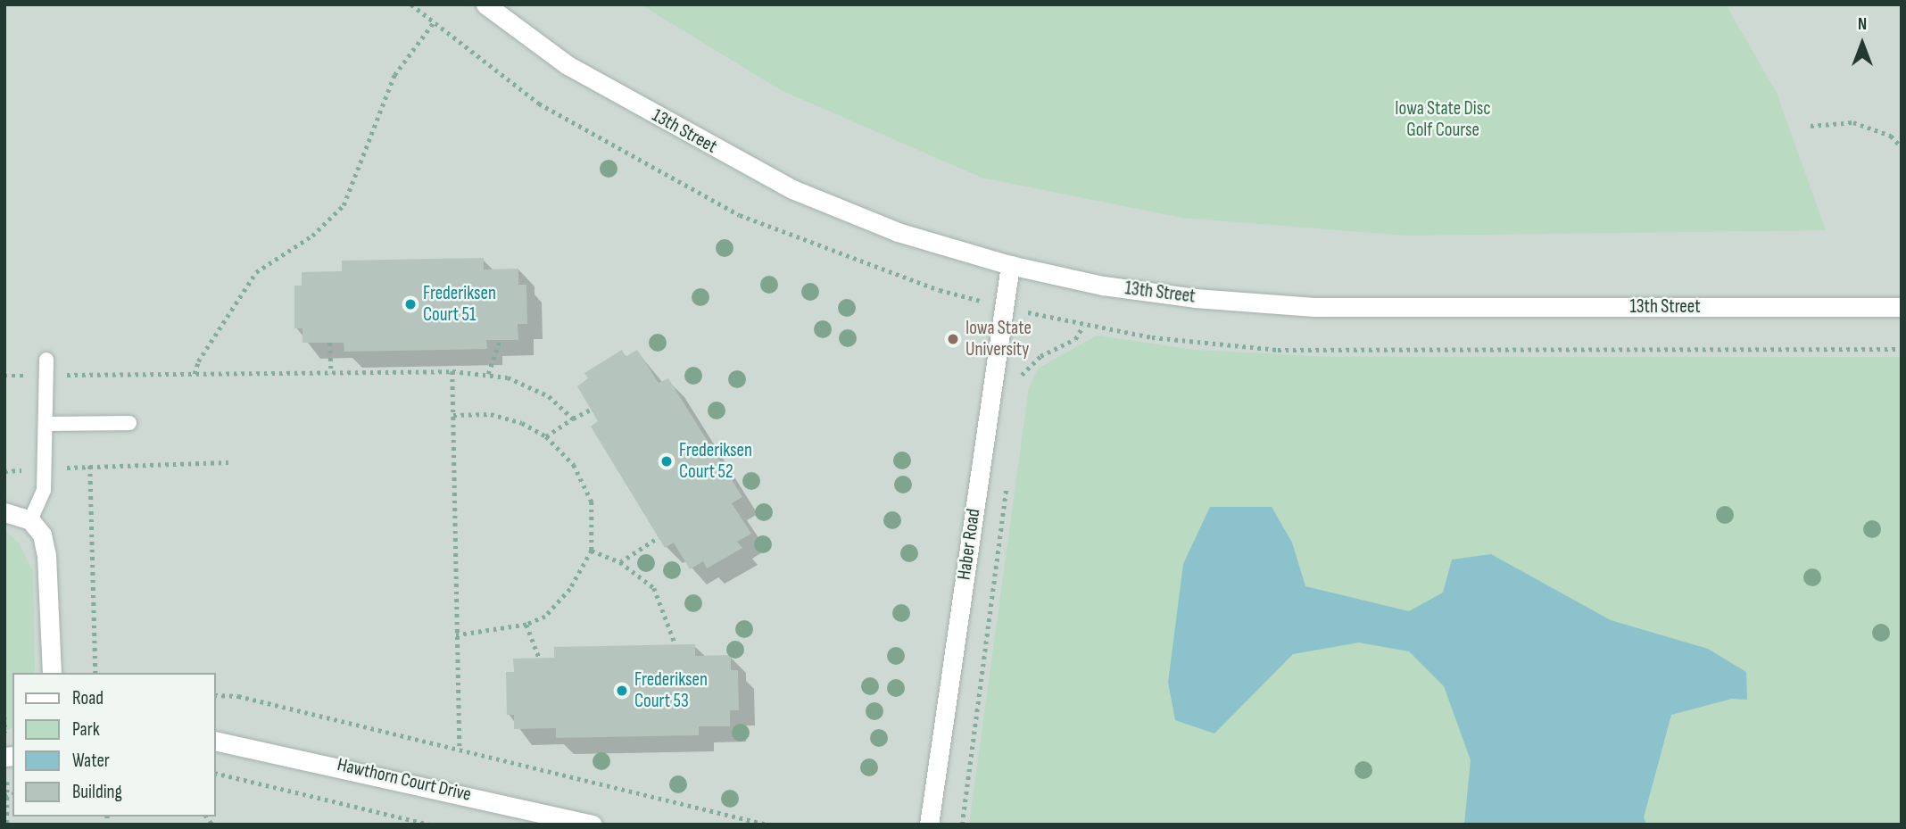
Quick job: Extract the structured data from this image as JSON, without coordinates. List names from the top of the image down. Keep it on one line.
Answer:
{"streets":{"main road":["13th Street","Haber Road","Hawthorn Court Drive"]},"crossings":[["13th Street","Haber Road"]],"parks":["Iowa State Disc Golf Course"],"places":["Frederiksen Court 51","Iowa State University","Frederiksen Court 52","Frederiksen Court 53"],"legend":["Road","Park","Water","Building"],"north":"top"}
